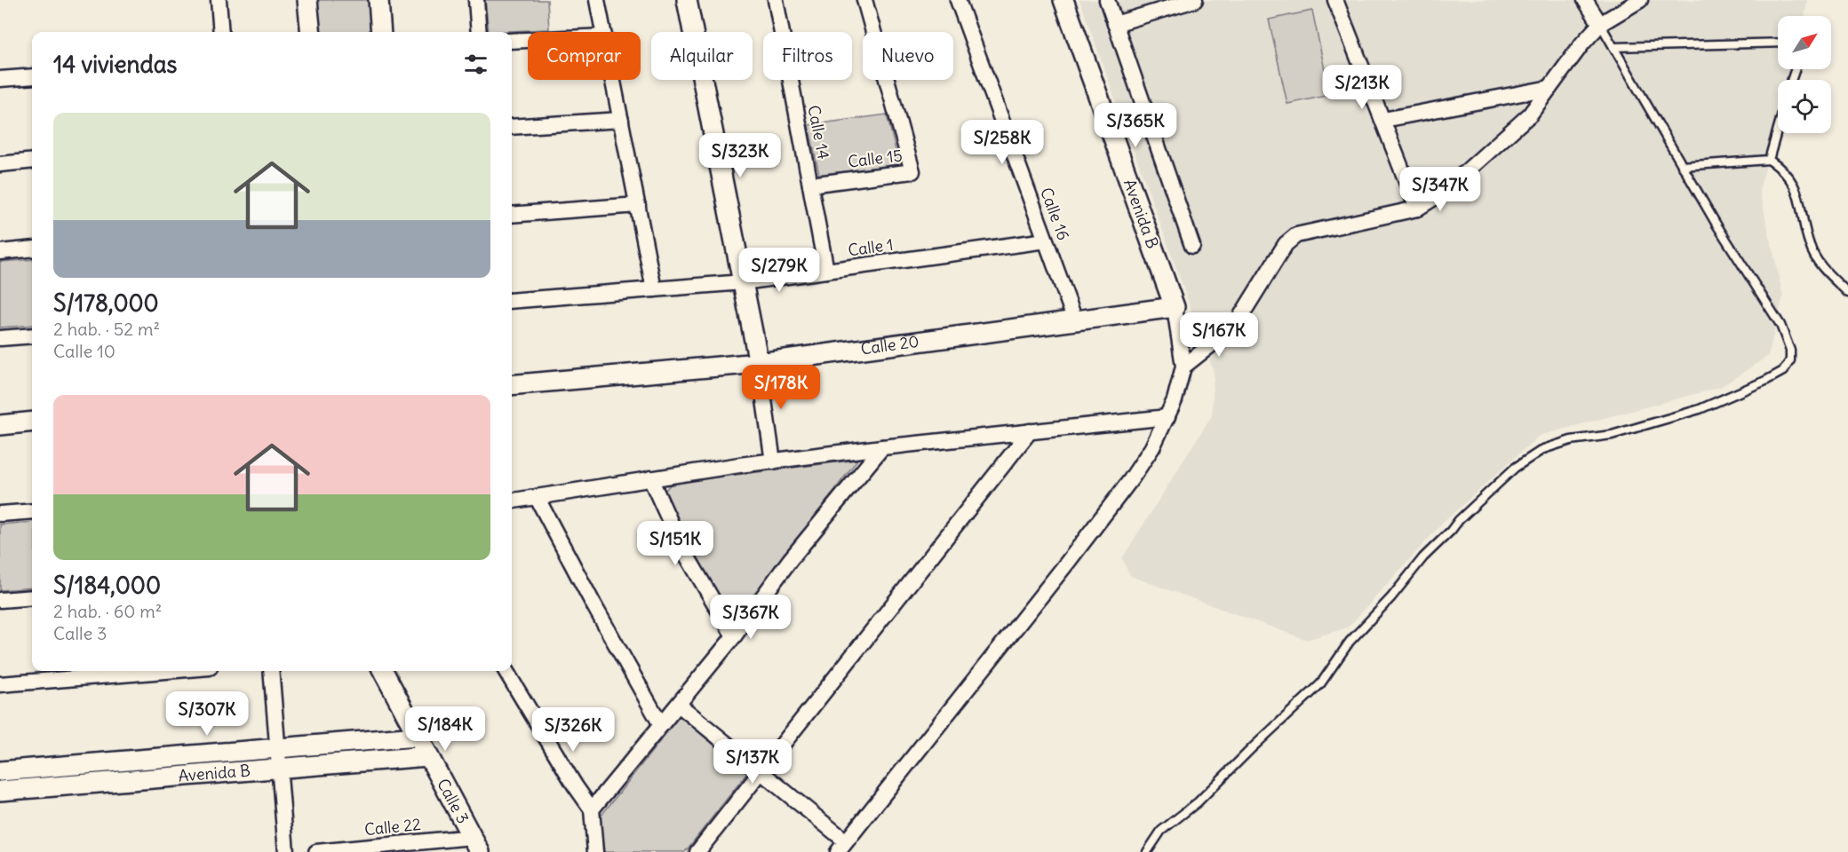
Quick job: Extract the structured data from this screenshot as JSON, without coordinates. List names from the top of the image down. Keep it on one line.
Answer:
{"streets":{"street":["Calle 14","Calle 15","Calle 16","Avenida B","Calle 1","Calle 20","Calle 3","Calle 22"]},"crossings":[["Calle 14","Calle 15"],["Calle 14","Calle 1"],["Calle 16","Calle 1"],["Calle 16","Calle 20"],["Avenida B","Calle 20"],["Avenida B","Calle 3"],["Calle 3","Calle 22"]],"north":"top right","page":{"chip":["Comprar","Alquilar","Filtros","Nuevo"],"heading":"14 viviendas","price":["S/213K","S/365K","S/258K","S/323K","S/347K","S/279K","S/167K","S/178K","S/151K","S/367K","S/307K","S/184K","S/326K","S/137K"],"list":[{"name":"S/178,000","note":"2 hab. · 52 m² · Calle 10"},{"name":"S/184,000","note":"2 hab. · 60 m² · Calle 3"}]}}
